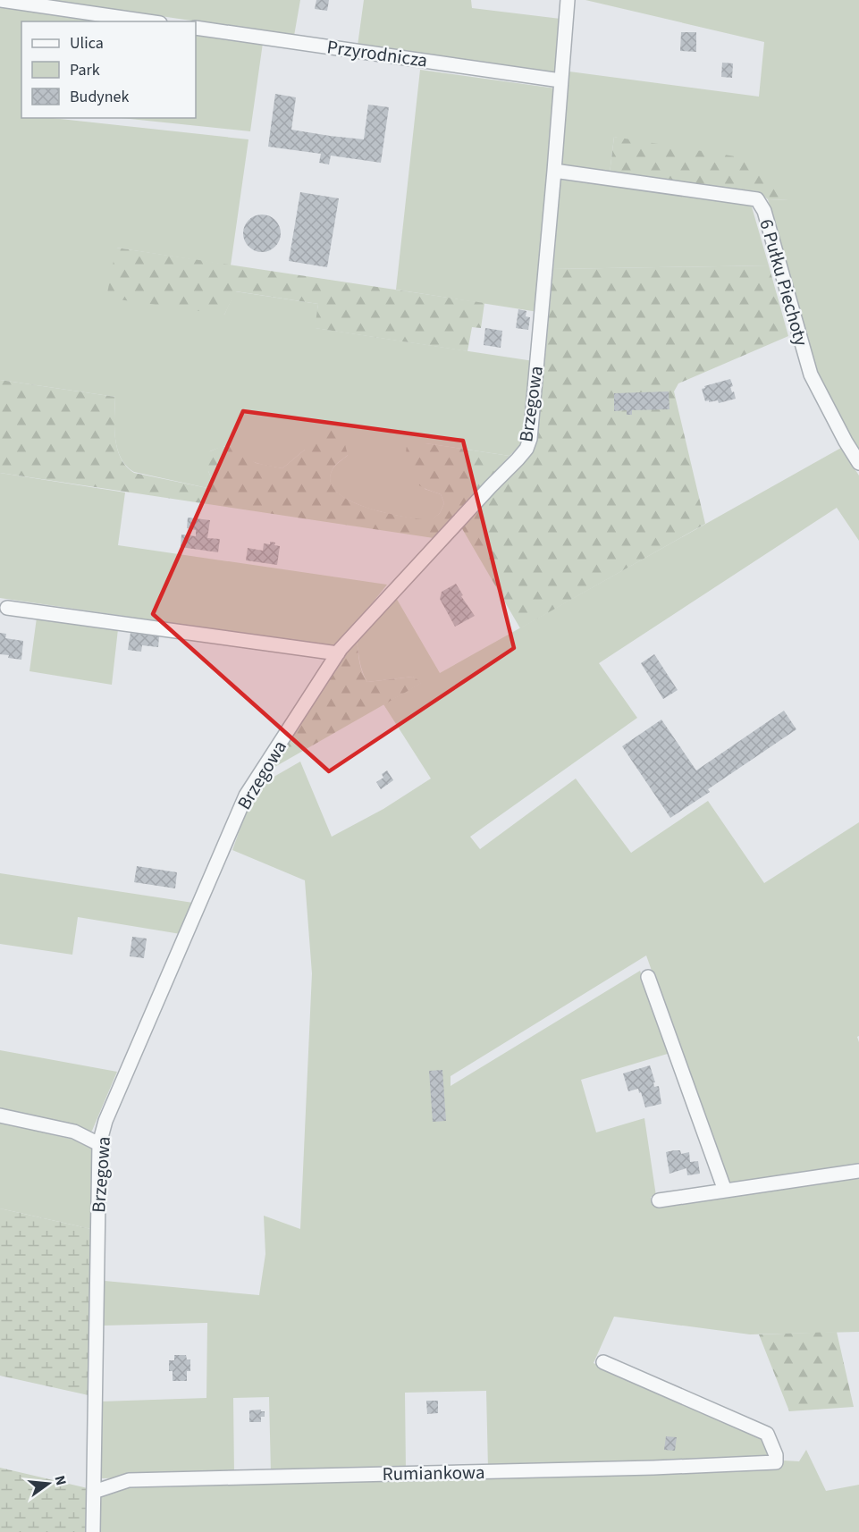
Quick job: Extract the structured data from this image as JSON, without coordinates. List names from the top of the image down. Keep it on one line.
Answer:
{"streets":{"street":["Przyrodnicza","6 Pułku Piechoty","Brzegowa","Rumiankowa"]},"crossings":[["Przyrodnicza","Brzegowa"],["6 Pułku Piechoty","Brzegowa"],["Brzegowa","Rumiankowa"]],"legend":["Ulica","Park","Budynek"],"north":"right"}
